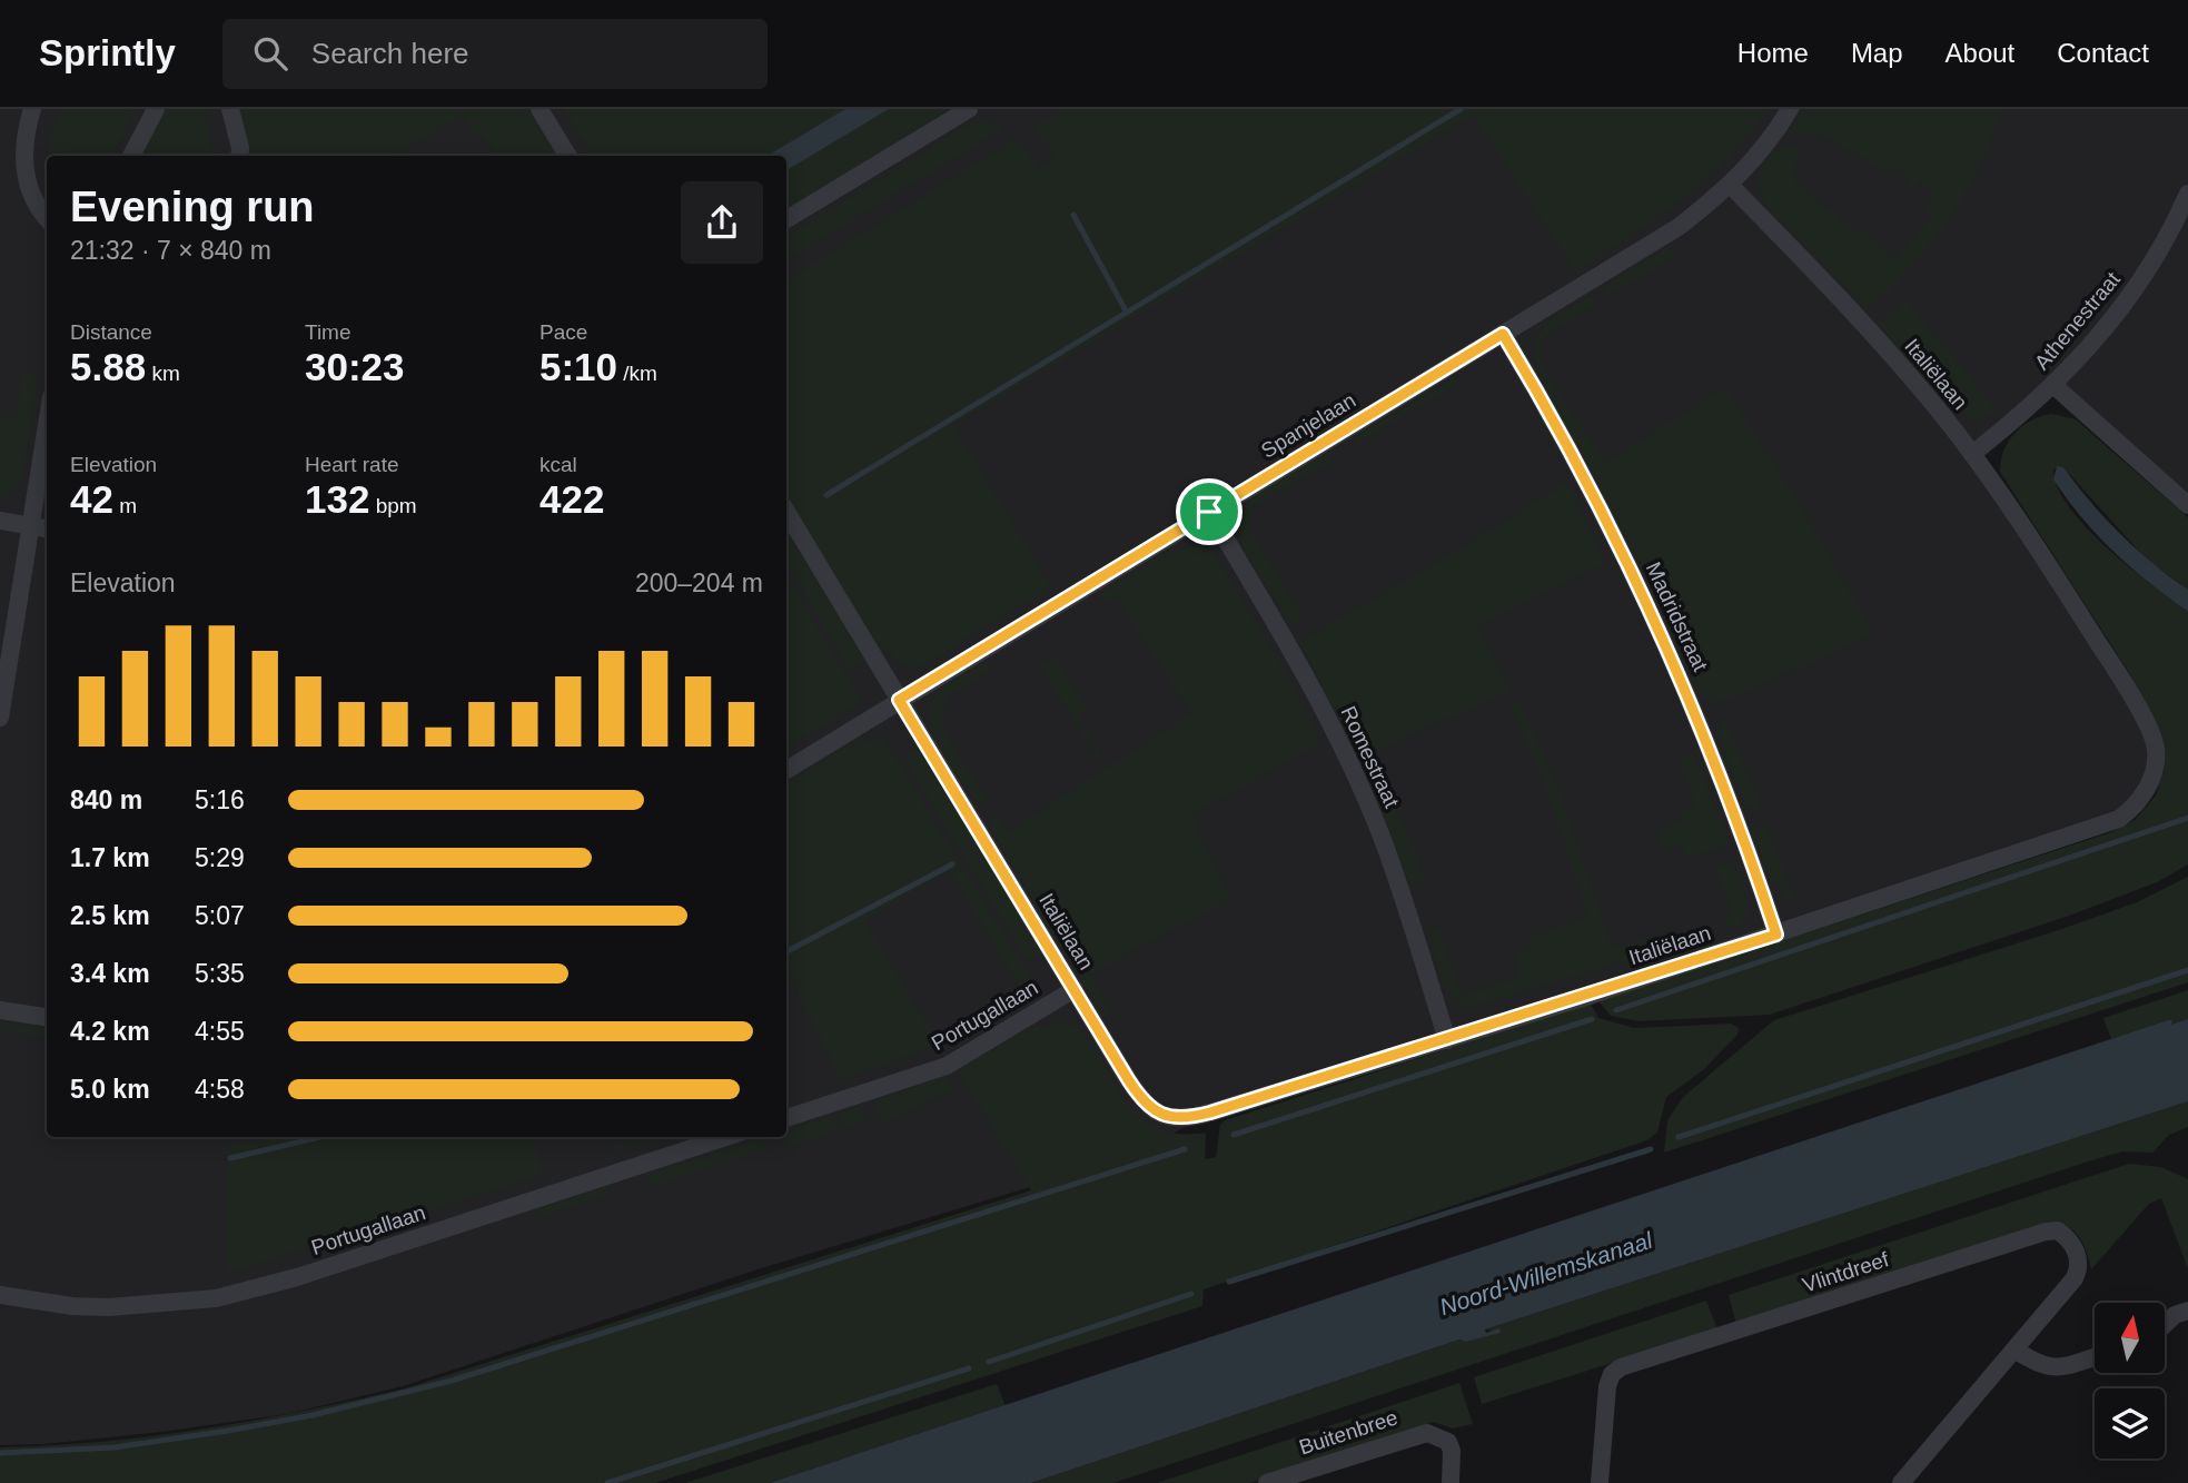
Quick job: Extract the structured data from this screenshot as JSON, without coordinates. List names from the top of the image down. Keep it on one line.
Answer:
{"streets":{"street":["Athenestraat","Italiëlaan","Spanjelaan","Madridstraat","Romestraat","Portugallaan","Vlintdreef","Buitenbree"]},"crossings":[["Athenestraat","Italiëlaan"],["Italiëlaan","Spanjelaan"],["Italiëlaan","Madridstraat"],["Italiëlaan","Romestraat"],["Italiëlaan","Portugallaan"],["Spanjelaan","Madridstraat"],["Spanjelaan","Romestraat"]],"water":["Noord-Willemskanaal"],"north":"top","page":{"header":"Sprintly","search":"Search here","nav":["Home","Map","About","Contact"],"heading":["Evening run","21:32 · 7 × 840 m"],"stats":[["Distance","5.88 km"],["Time","30:23"],["Pace","5:10 /km"],["Elevation","42 m"],["Heart rate","132 bpm"],["kcal","422"]],"chart":["Elevation","200–204 m"],"list":[{"name":"840 m","note":"5:16"},{"name":"1.7 km","note":"5:29"},{"name":"2.5 km","note":"5:07"},{"name":"3.4 km","note":"5:35"},{"name":"4.2 km","note":"4:55"},{"name":"5.0 km","note":"4:58"}]}}
